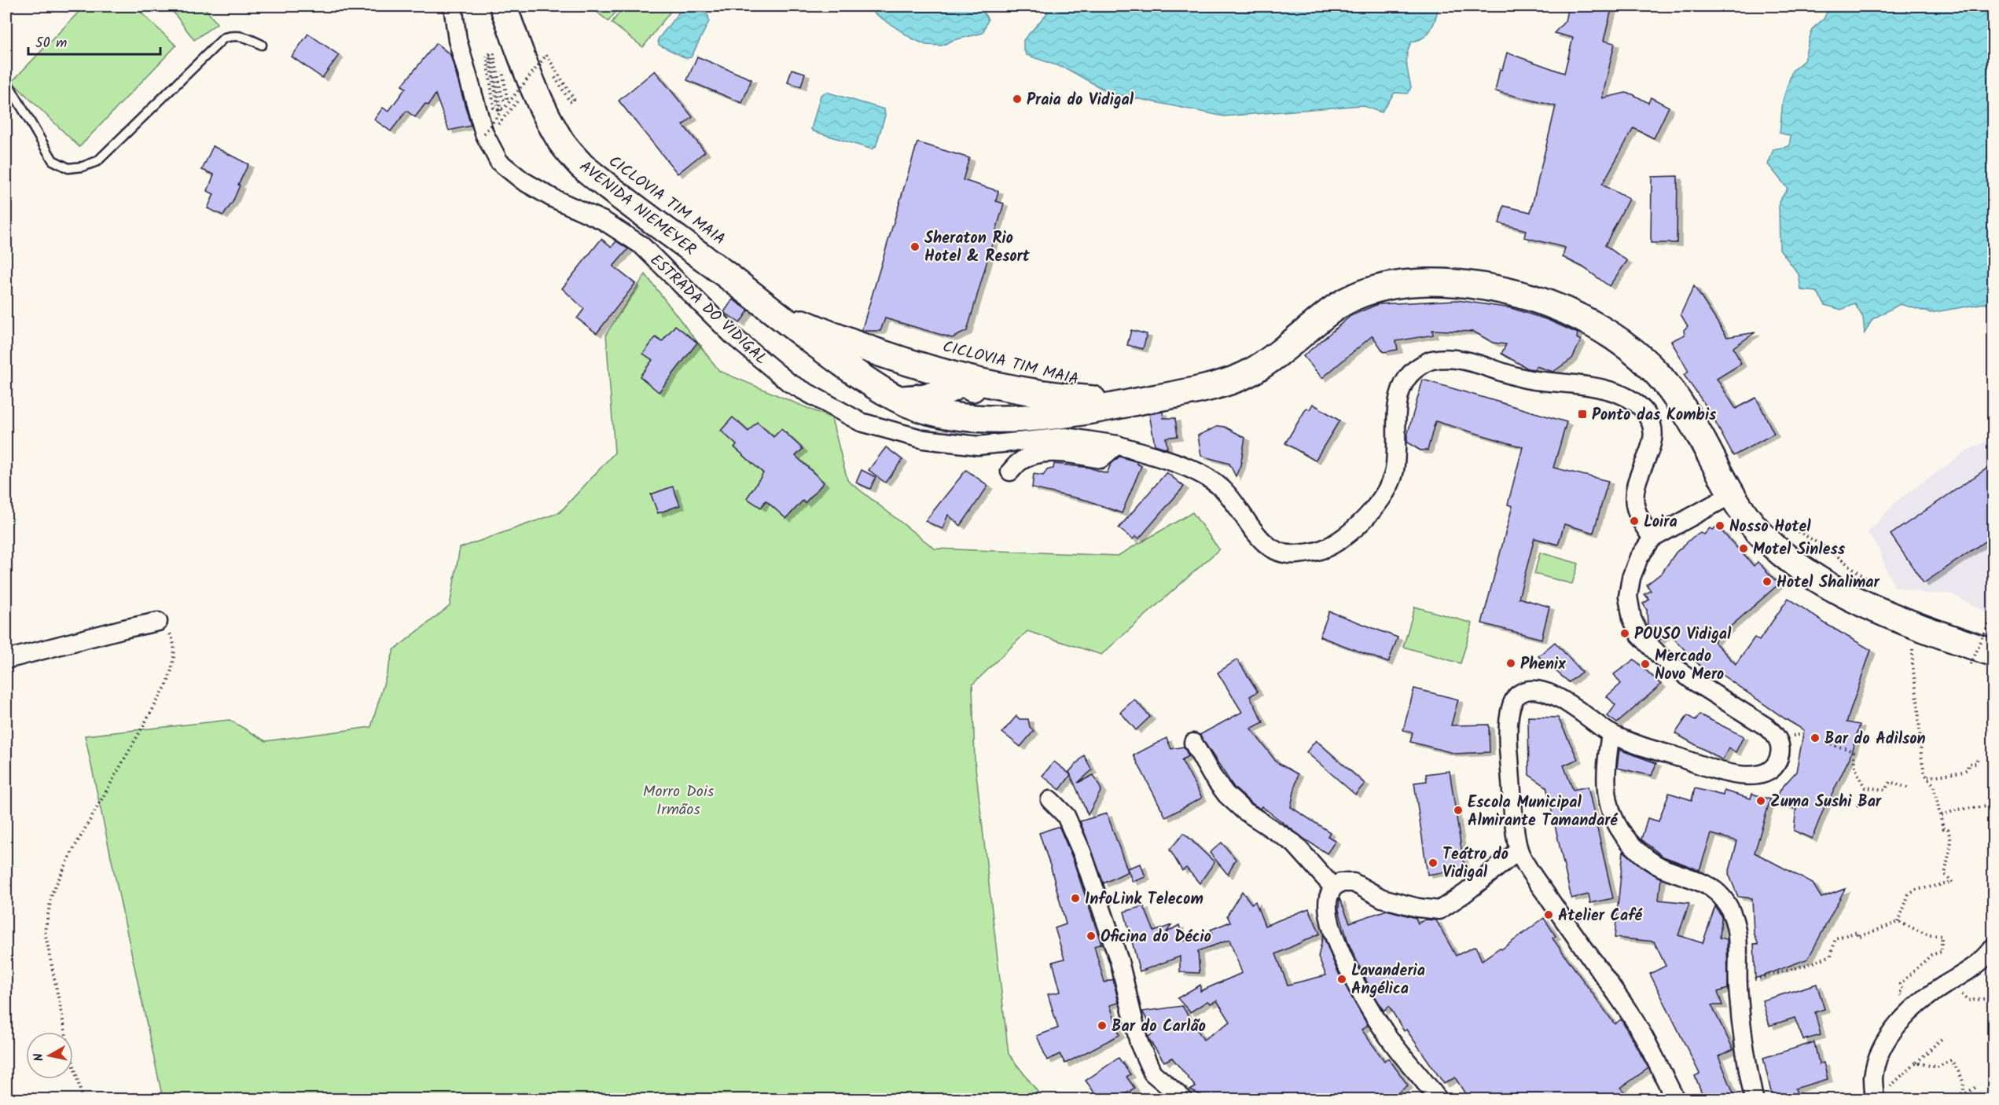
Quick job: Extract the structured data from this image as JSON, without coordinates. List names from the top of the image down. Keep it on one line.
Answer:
{"streets":{"main road":["AVENIDA NIEMEYER"],"street":["ESTRADA DO VIDIGAL"]},"parks":["Morro Dois Irmãos"],"places":{"other":["Praia do Vidigal","Sheraton Rio Hotel & Resort","Loira","Nosso Hotel","Motel Sinless","Hotel Shalimar","POUSO Vidigal","Phenix","Mercado Novo Mero","Bar do Adilson","Zuma Sushi Bar","Escola Municipal Almirante Tamandaré","Teátro do Vidigal","InfoLink Telecom","Atelier Café","Oficina do Décio","Lavanderia Angélica","Bar do Carlão"],"transit":["Ponto das Kombis"]},"scale_bar":"50 m","north":"left"}
